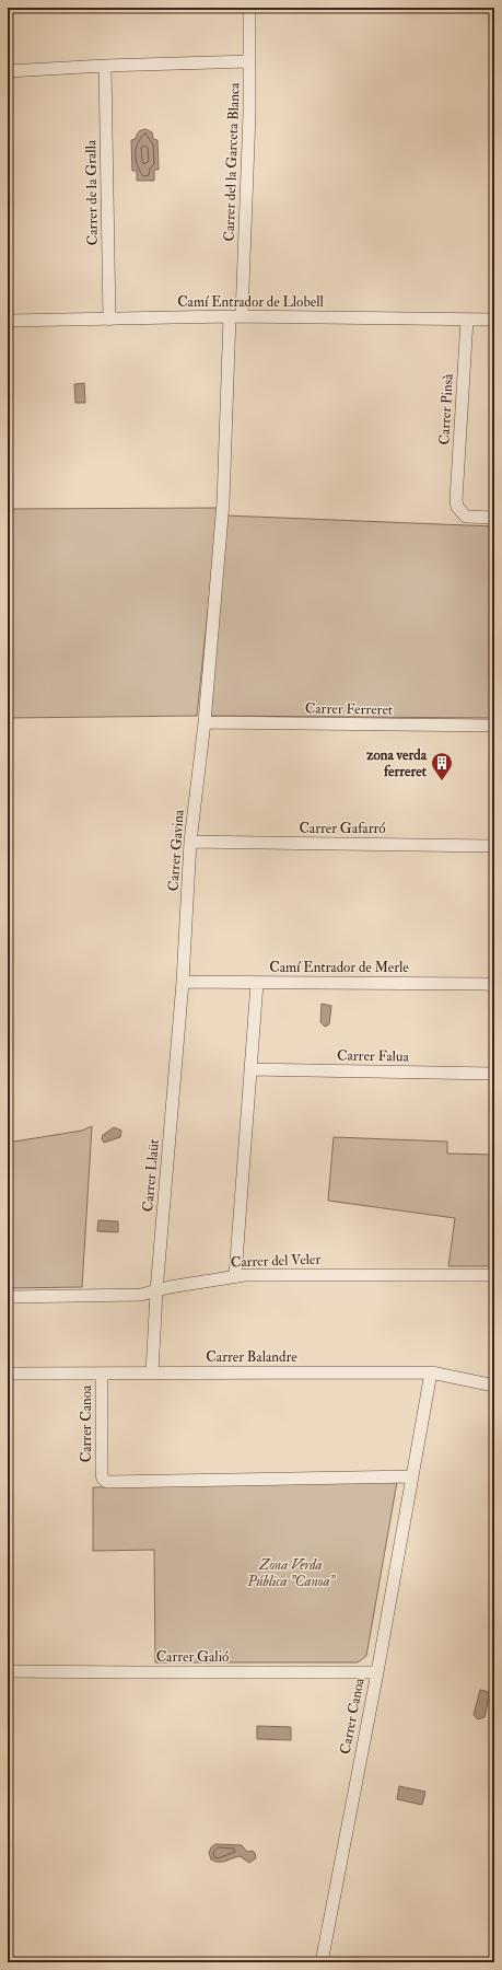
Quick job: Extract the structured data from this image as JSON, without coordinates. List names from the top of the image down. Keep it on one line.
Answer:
{"streets":{"street":["Carrer del la Garceta Blanca","Carrer de la Gralla","Camí Entrador de Llobell","Carrer Pinsà","Carrer Ferreret","Carrer Gafarró","Carrer Gavina","Camí Entrador de Merle","Carrer Falua","Carrer Llaüt","Carrer del Veler","Carrer Balandre","Carrer Canoa","Carrer Galió"]},"crossings":[["Carrer del la Garceta Blanca","Camí Entrador de Llobell"],["Carrer del la Garceta Blanca","Carrer Ferreret"],["Carrer del la Garceta Blanca","Carrer Gavina"],["Carrer de la Gralla","Camí Entrador de Llobell"],["Camí Entrador de Llobell","Carrer Pinsà"],["Carrer Ferreret","Carrer Gavina"],["Carrer Gafarró","Carrer Gavina"],["Carrer Gavina","Camí Entrador de Merle"],["Carrer Gavina","Carrer Llaüt"],["Camí Entrador de Merle","Carrer Llaüt"],["Carrer Llaüt","Carrer del Veler"],["Carrer Llaüt","Carrer Balandre"],["Carrer Balandre","Carrer Canoa"],["Carrer Canoa","Carrer Galió"]],"parks":["Zona Verda Pública \"Canoa\""],"places":{"building":["zona verda ferreret"]}}
